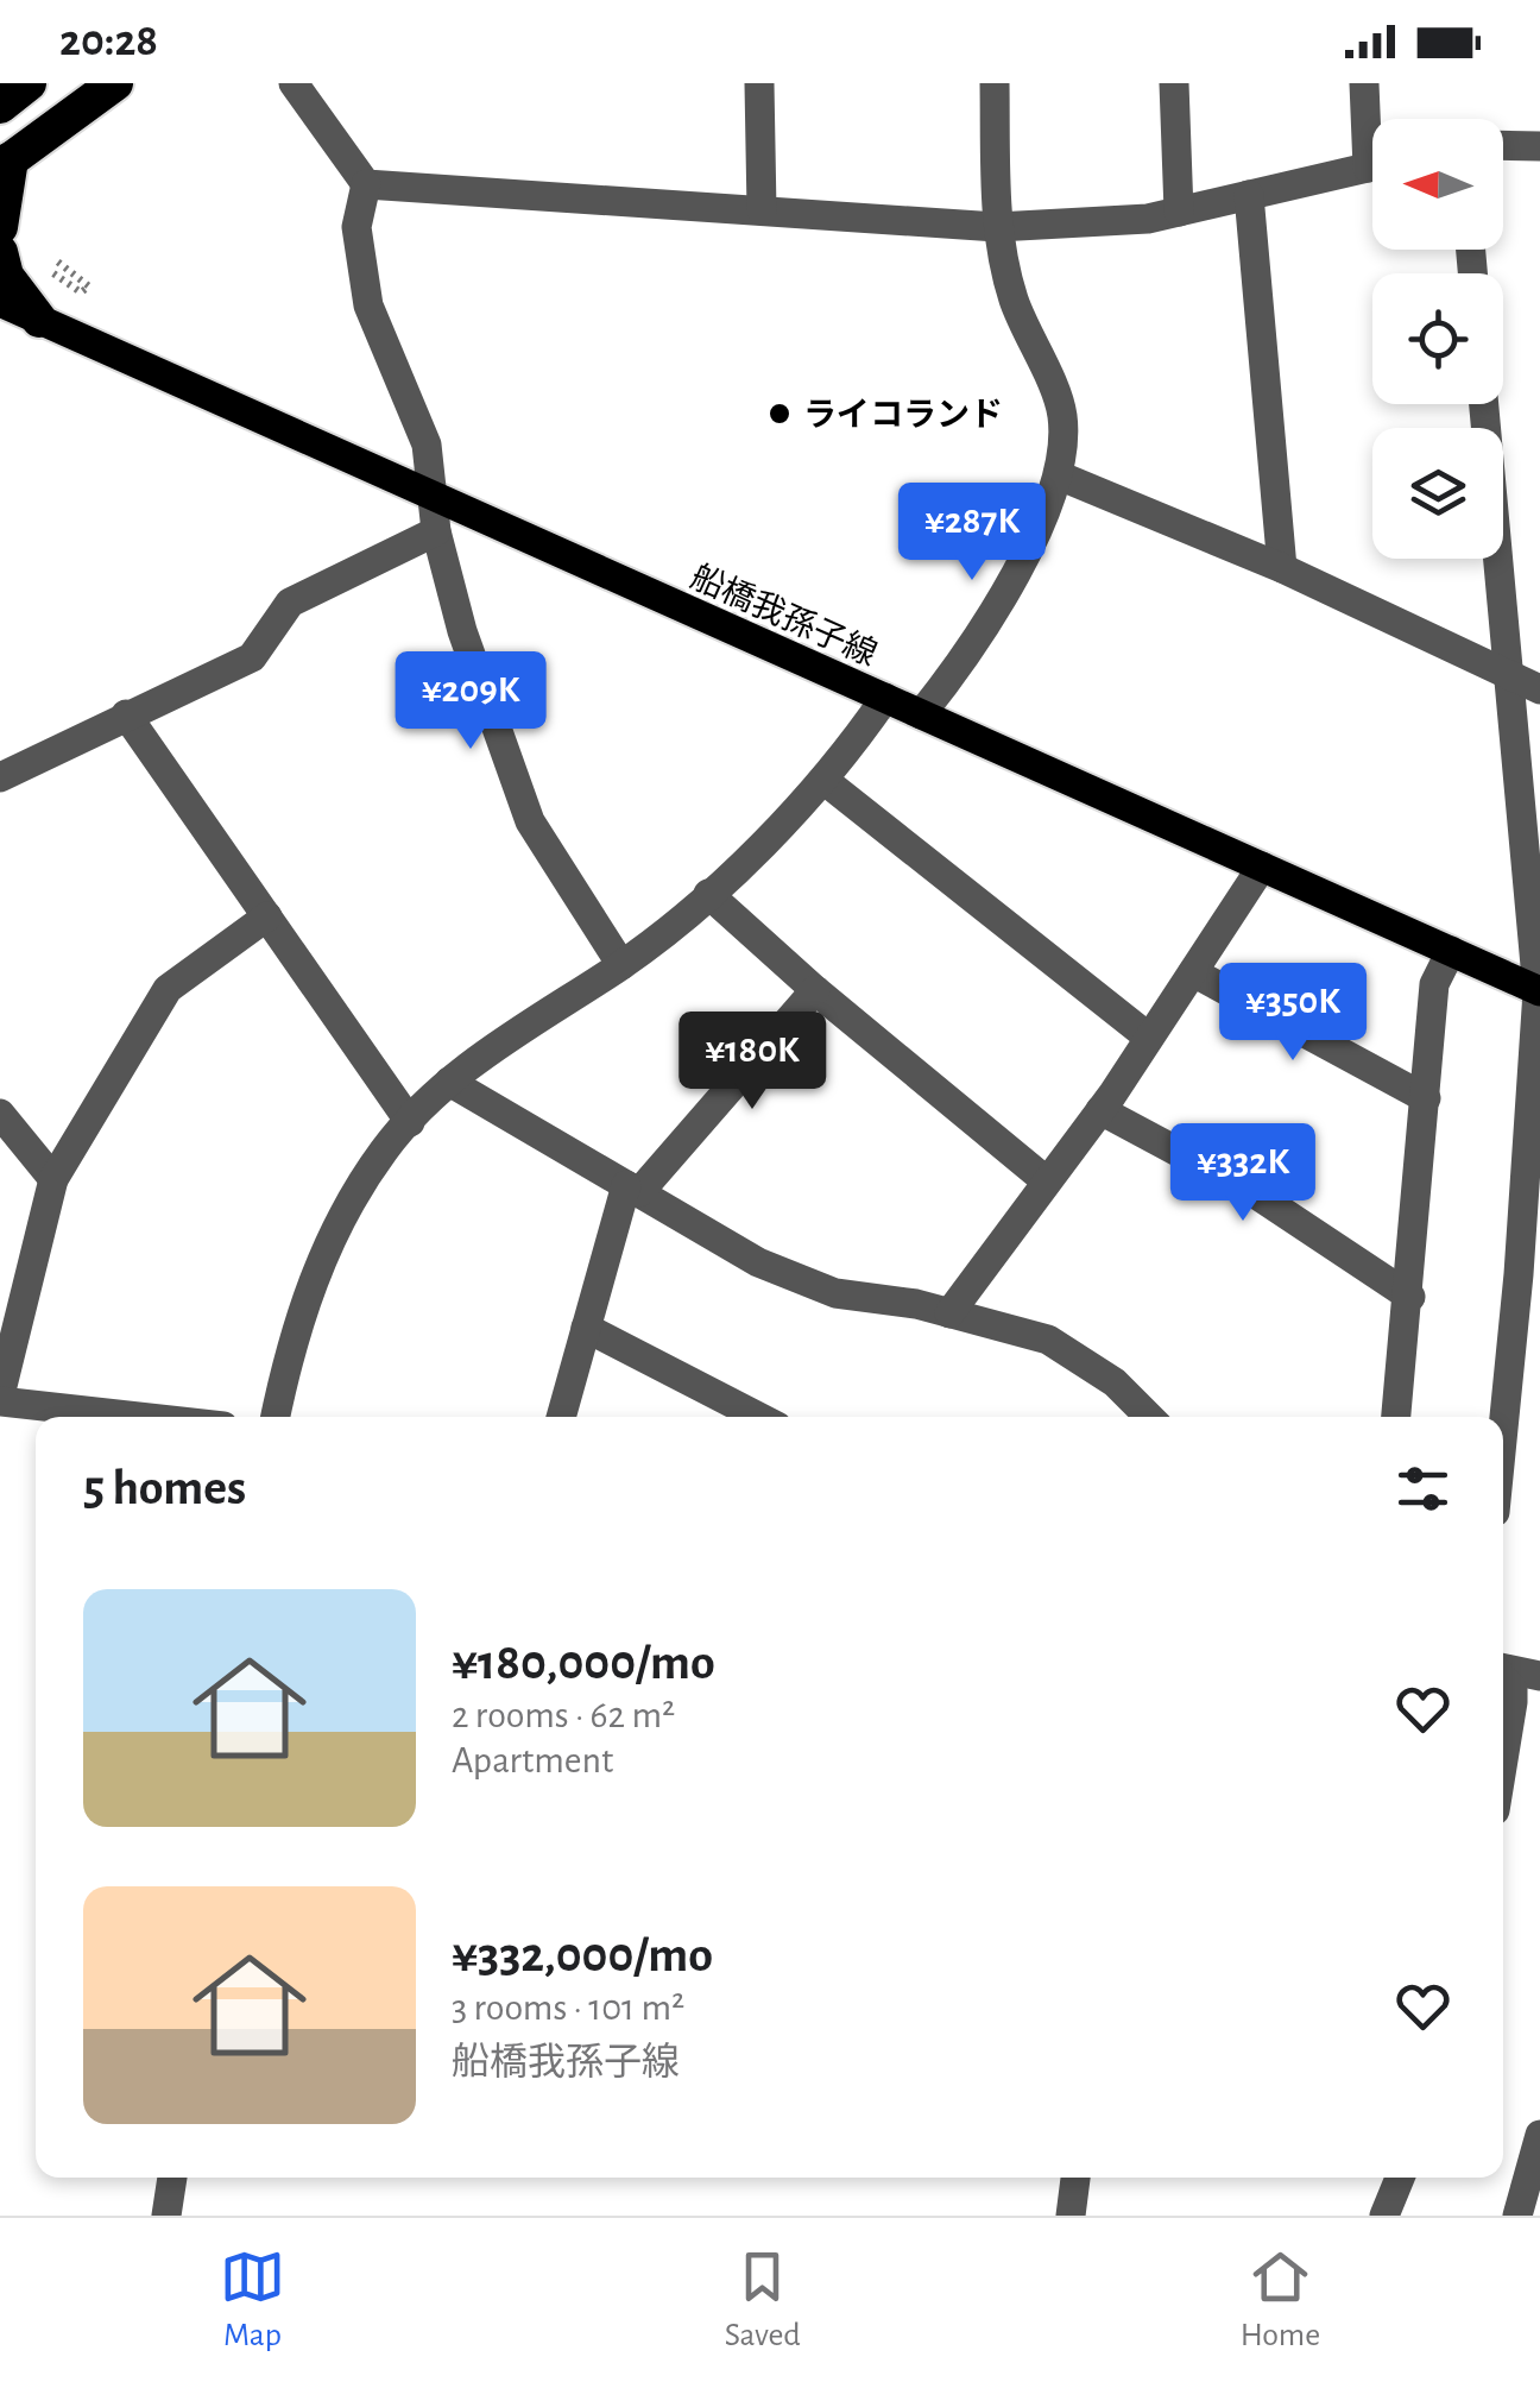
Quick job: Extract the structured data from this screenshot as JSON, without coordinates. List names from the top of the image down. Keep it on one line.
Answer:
{"streets":{"main road":["船橋我孫子線"]},"places":["ライコランド"],"north":"left","page":{"status":"20:28","price":["¥287K","¥209K","¥350K","¥180K","¥332K"],"heading":"5 homes","list":[{"name":"¥180,000/mo","note":"2 rooms · 62 m² · Apartment"},{"name":"¥332,000/mo","note":"3 rooms · 101 m² · 船橋我孫子線"}],"tabs":["Map","Saved","Home"]}}
